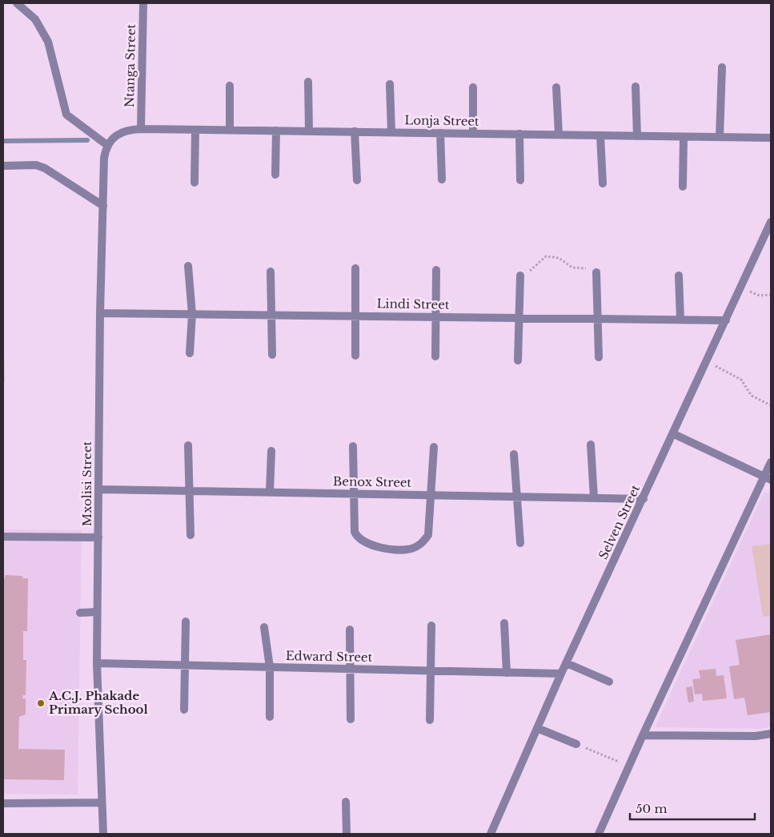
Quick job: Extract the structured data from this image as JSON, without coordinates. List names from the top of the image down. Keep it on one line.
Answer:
{"streets":{"street":["Ntanga Street","Lonja Street","Lindi Street","Benox Street","Mxolisi Street","Selven Street","Edward Street"]},"crossings":[["Ntanga Street","Lonja Street"],["Lonja Street","Mxolisi Street"],["Lindi Street","Mxolisi Street"],["Lindi Street","Selven Street"],["Benox Street","Mxolisi Street"],["Benox Street","Selven Street"],["Mxolisi Street","Edward Street"],["Selven Street","Edward Street"]],"places":["A.C.J. Phakade Primary School"],"scale_bar":"50 m"}
